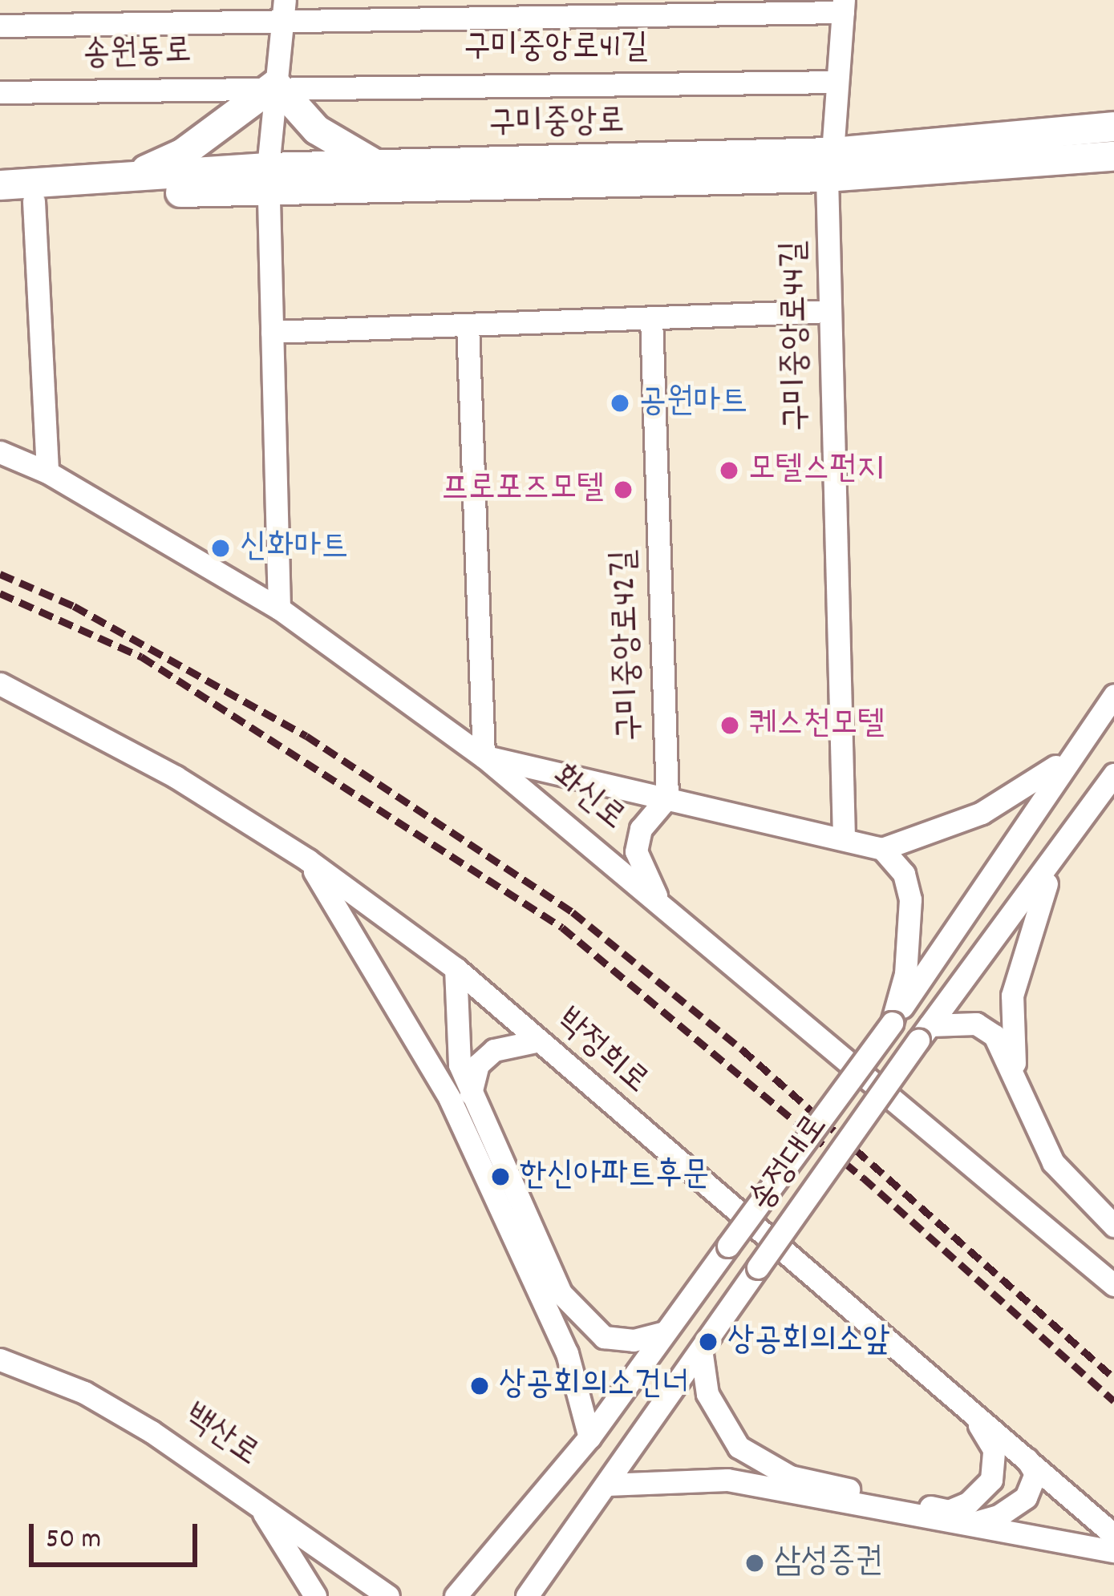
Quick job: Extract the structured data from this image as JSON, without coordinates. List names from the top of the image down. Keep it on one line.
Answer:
{"streets":{"main road":["구미중앙로"],"street":["구미중앙로41길","송원동로","구미중앙로44길","구미중앙로42길","화신로","박정희로","송정대로","백산로"]},"crossings":[["구미중앙로41길","송원동로"],["구미중앙로41길","구미중앙로44길"],["구미중앙로","구미중앙로44길"]],"places":["공원마트","모텔스펀지","프로포즈모텔","신화마트","퀘스천모텔","한신아파트후문","상공회의소앞","상공회의소건너","삼성증권"],"scale_bar":"50 m"}
